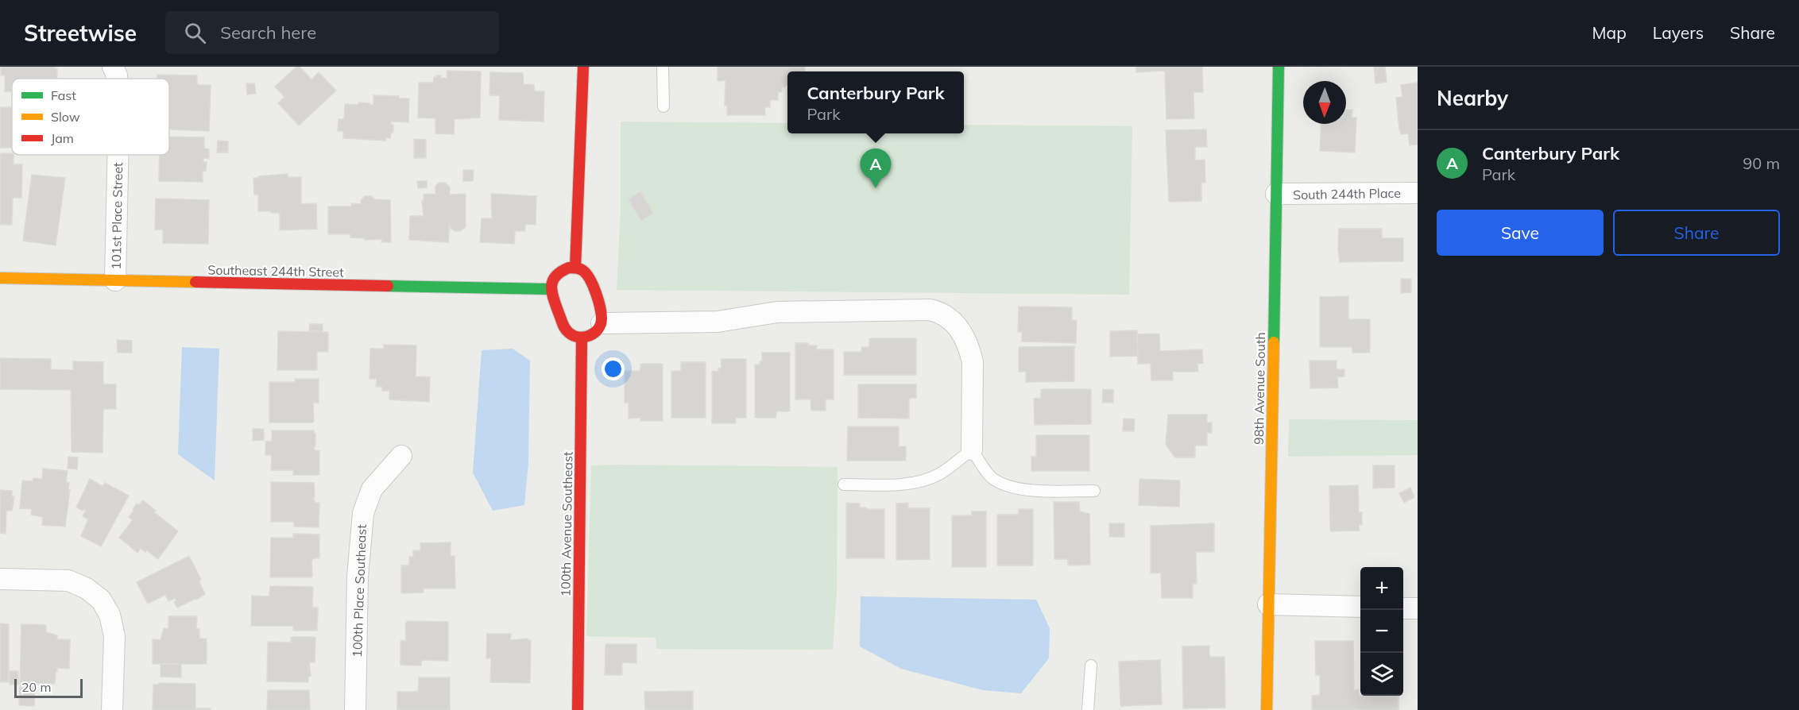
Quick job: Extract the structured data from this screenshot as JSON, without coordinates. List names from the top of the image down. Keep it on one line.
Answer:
{"streets":{"street":["South 244th Place","101st Place Street","Southeast 244th Street","98th Avenue South","100th Avenue Southeast","100th Place Southeast"]},"crossings":[["South 244th Place","98th Avenue South"],["101st Place Street","Southeast 244th Street"],["Southeast 244th Street","100th Avenue Southeast"]],"legend":["Fast","Slow","Jam"],"scale_bar":"20 m","north":"bottom","page":{"header":"Streetwise","search":"Search here","nav":["Map","Layers","Share"],"heading":"Nearby","popup":["Canterbury Park","Park"],"list":[{"mark":"A","name":"Canterbury Park","note":"Park","value":"90 m"}],"pins":"A","buttons":["Save","Share"],"map_buttons":["+","−"],"scale":"20 m"}}
